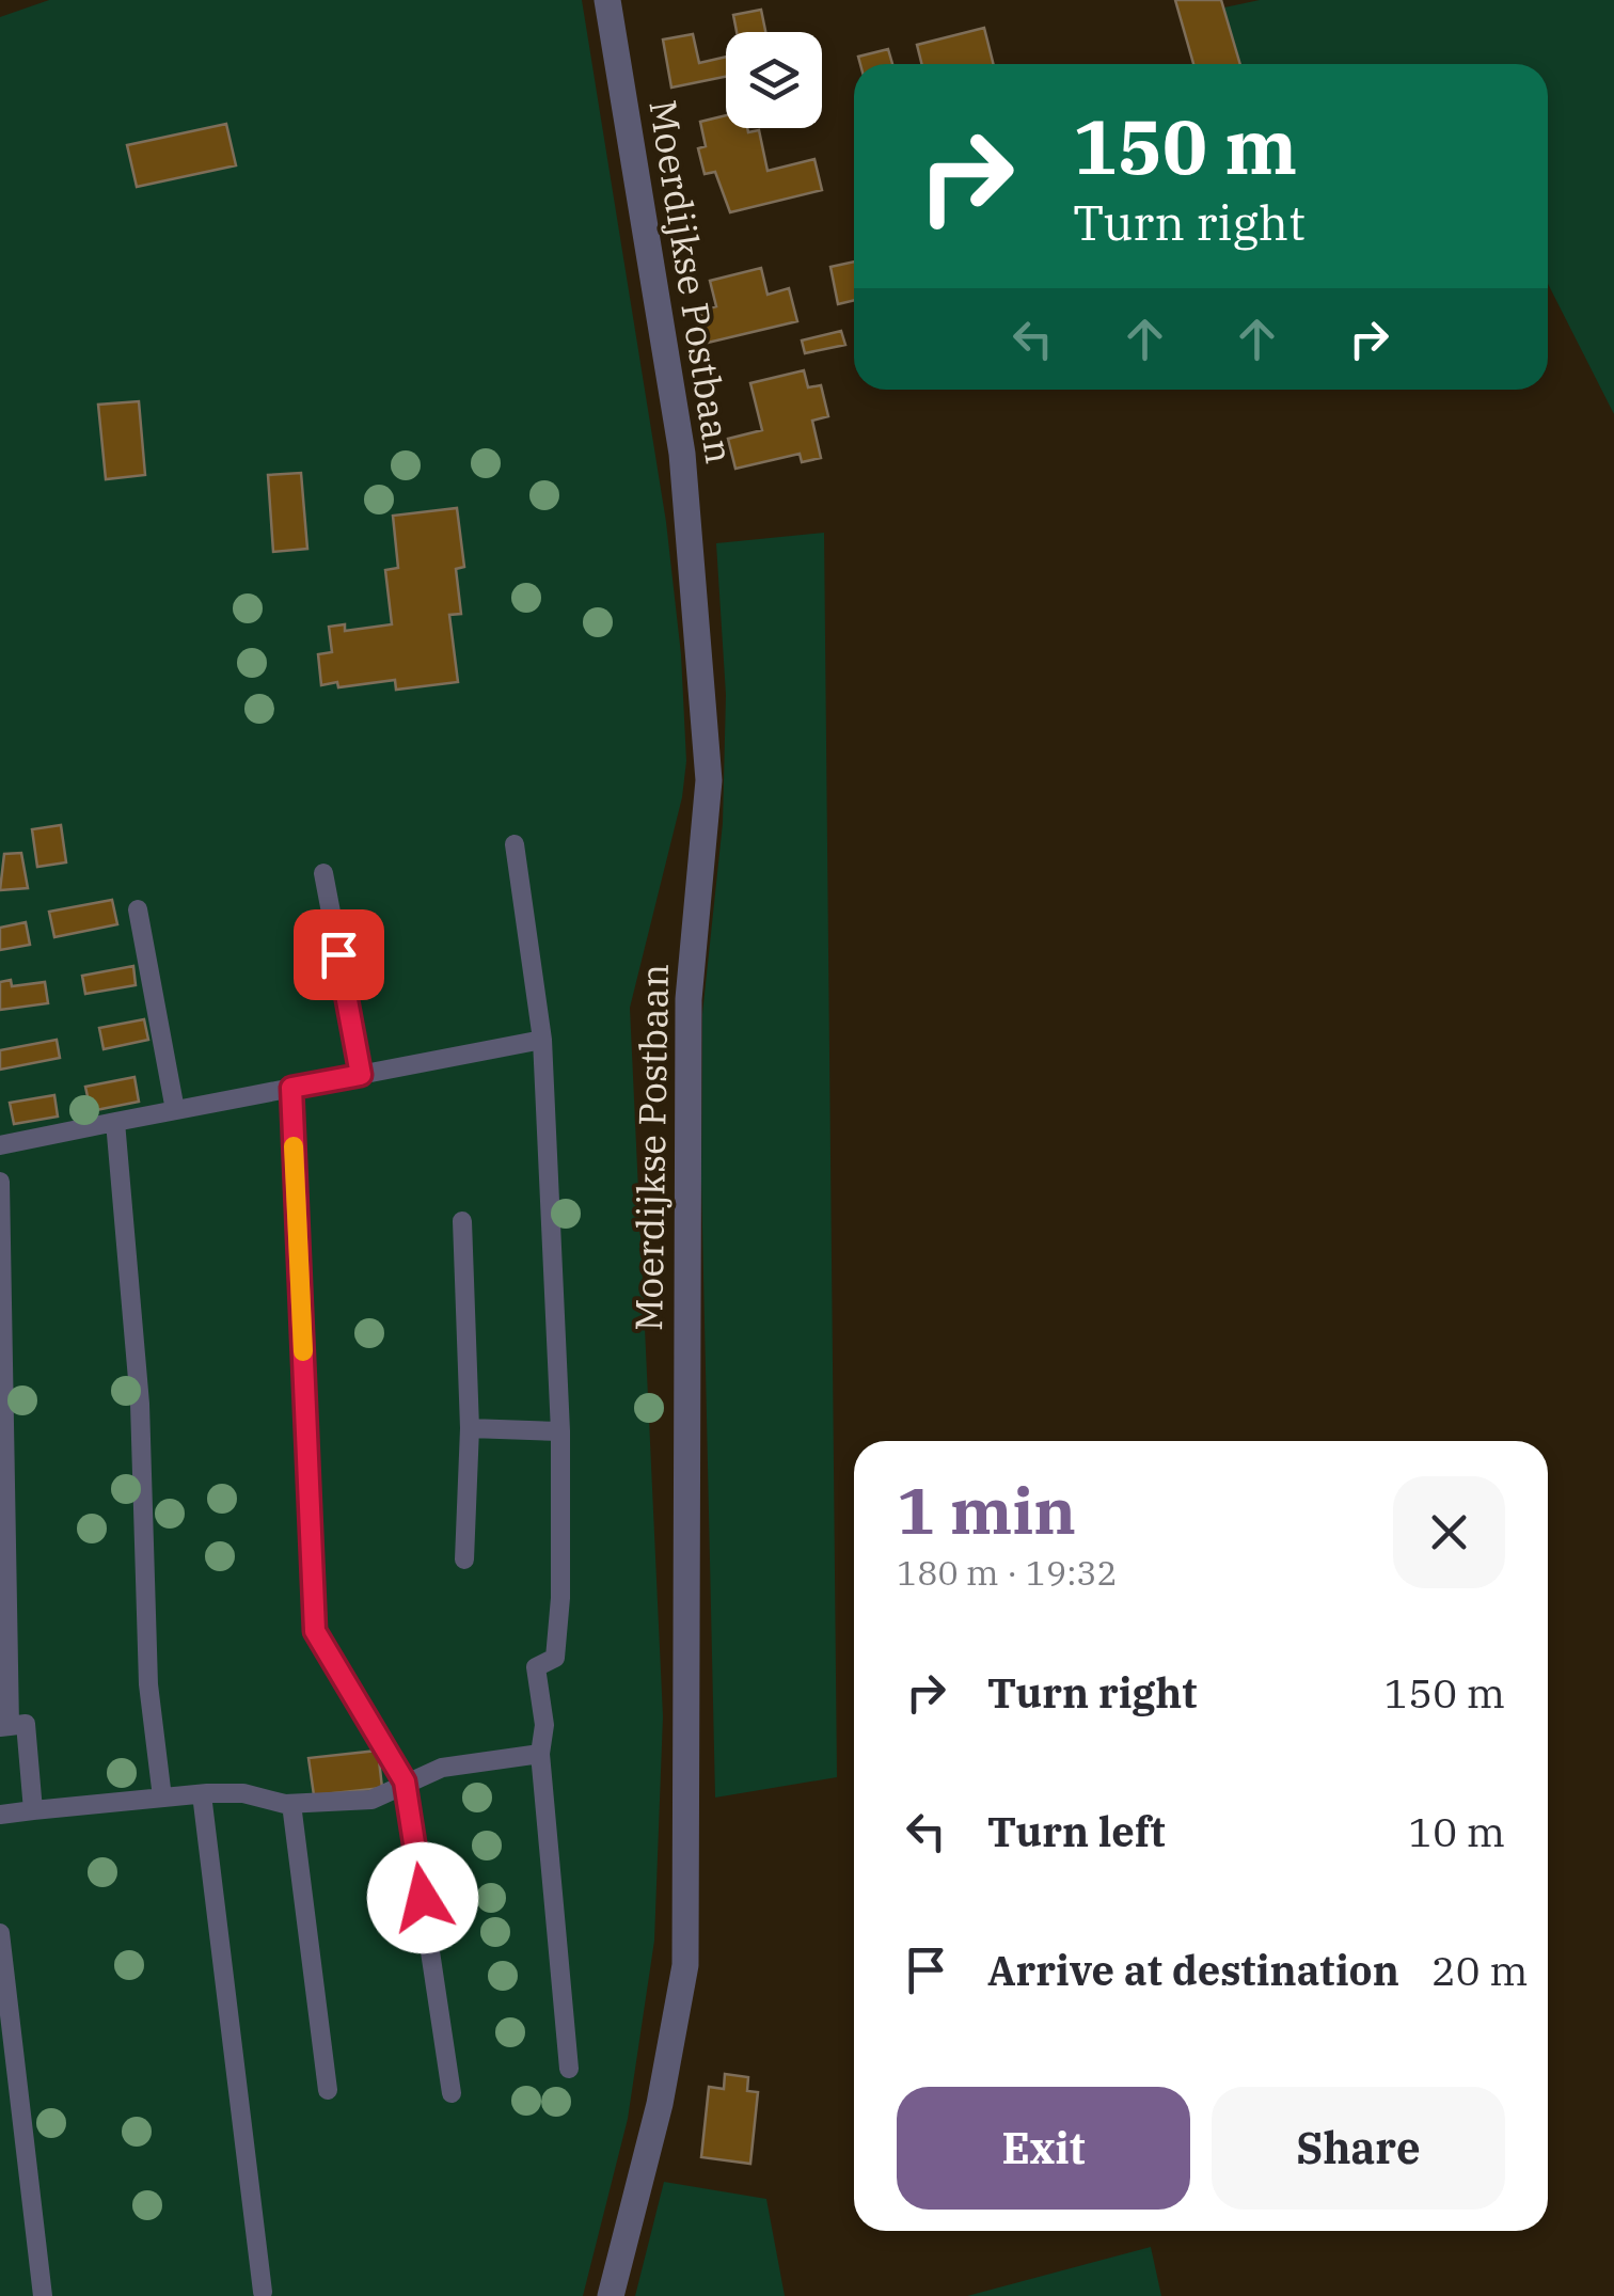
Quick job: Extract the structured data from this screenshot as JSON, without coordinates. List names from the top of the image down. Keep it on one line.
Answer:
{"streets":{"street":["Moerdijkse Postbaan"]},"page":{"turn":["150 m","Turn right"],"heading":["1 min","180 m · 19:32"],"list":[{"name":"Turn right","value":"150 m"},{"name":"Turn left","value":"10 m"},{"name":"Arrive at destination","value":"20 m"}],"buttons":["Exit","Share"]}}
